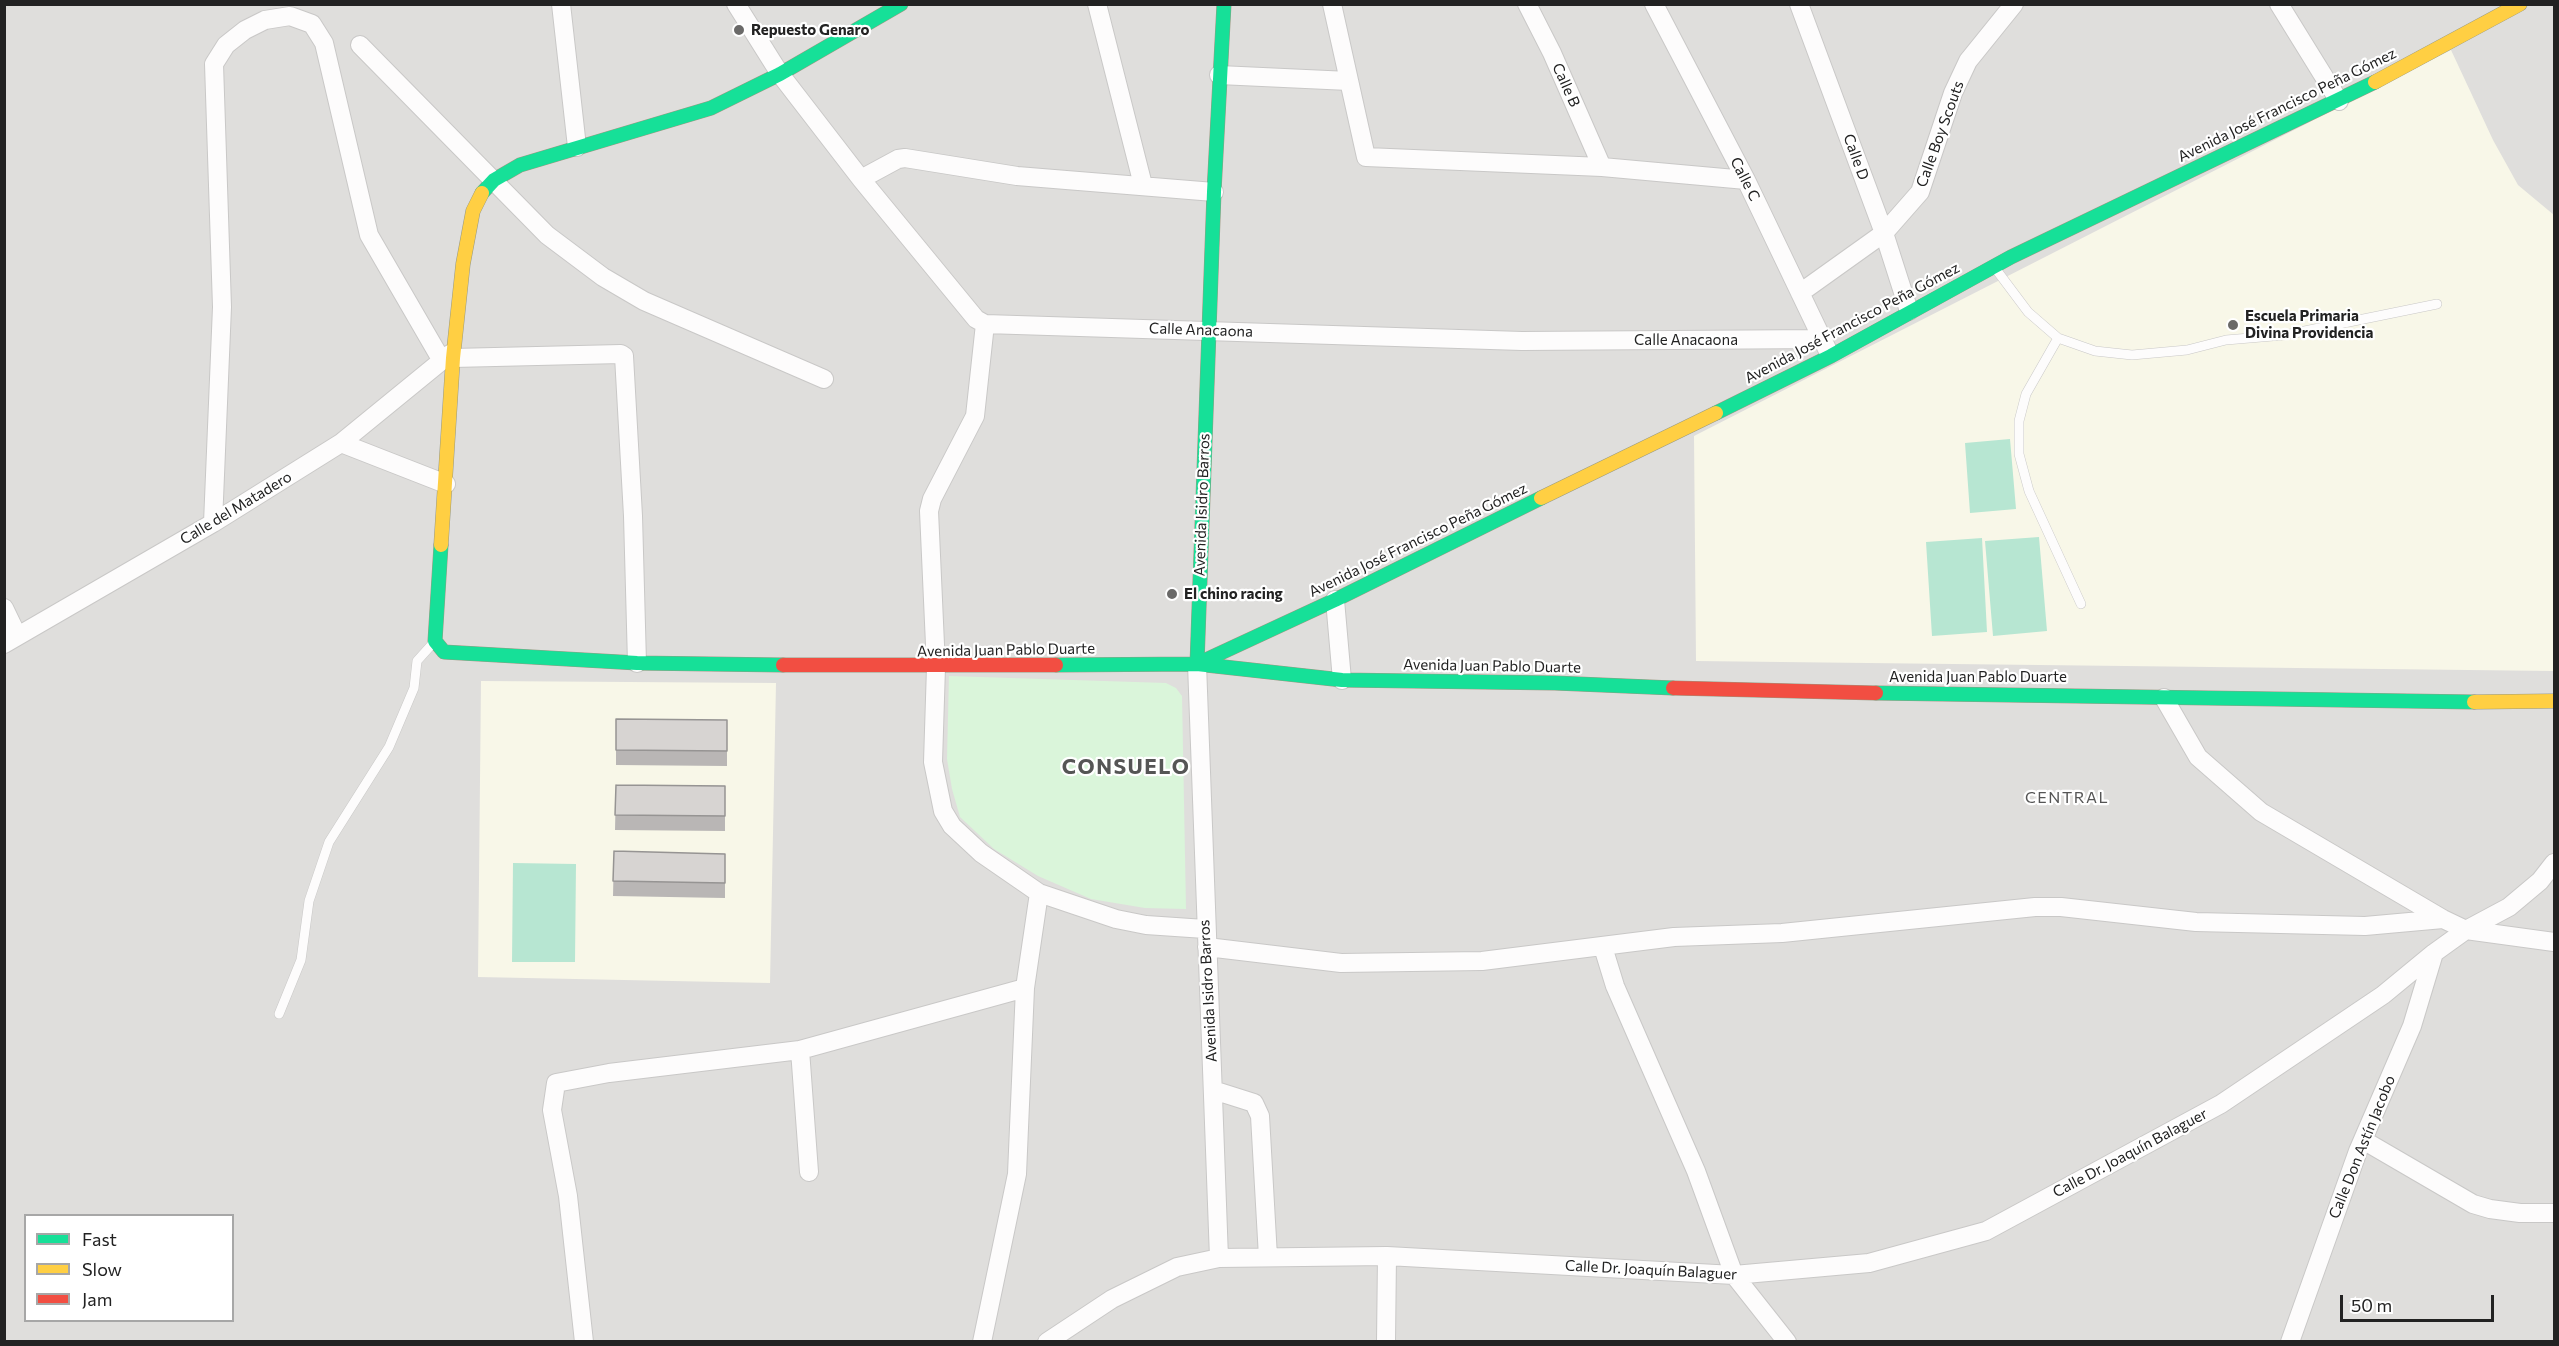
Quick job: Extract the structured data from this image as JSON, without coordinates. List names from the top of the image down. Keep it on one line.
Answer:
{"streets":{"street":["Calle B","Avenida José Francisco Peña Gómez","Calle Boy Scouts","Calle D","Calle C","Calle Anacaona","Avenida Isidro Barros","Calle del Matadero","Avenida Juan Pablo Duarte","Calle Don Astín Jacobo","Calle Dr. Joaquín Balaguer"]},"crossings":[["Avenida José Francisco Peña Gómez","Calle D"],["Avenida José Francisco Peña Gómez","Calle C"],["Avenida José Francisco Peña Gómez","Avenida Isidro Barros"],["Avenida José Francisco Peña Gómez","Avenida Juan Pablo Duarte"],["Calle Boy Scouts","Calle D"],["Calle Boy Scouts","Calle C"],["Calle C","Calle Anacaona"],["Calle Anacaona","Avenida Isidro Barros"],["Avenida Isidro Barros","Avenida Juan Pablo Duarte"],["Avenida Isidro Barros","Calle Dr. Joaquín Balaguer"],["Calle Don Astín Jacobo","Calle Dr. Joaquín Balaguer"]],"districts":["CONSUELO","CENTRAL"],"places":["Repuesto Genaro","Escuela Primaria Divina Providencia","El chino racing"],"legend":["Fast","Slow","Jam"],"scale_bar":"50 m"}
